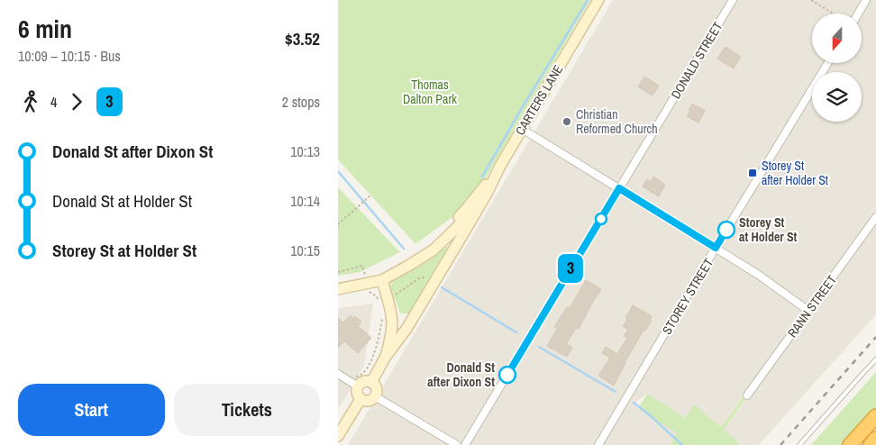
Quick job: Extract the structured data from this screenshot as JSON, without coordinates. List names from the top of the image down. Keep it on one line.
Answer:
{"streets":{"main road":["CARTERS LANE"],"street":["DONALD STREET","STOREY STREET","RANN STREET"]},"parks":["Thomas Dalton Park"],"places":{"other":["Christian Reformed Church","Storey St at Holder St","Donald St after Dixon St"],"transit":["Storey St after Holder St"]},"lines":["bus line 3"],"north":"bottom","page":{"heading":["6 min","10:09 – 10:15 · Bus","$3.52"],"on_map":"3","legs":["4","3","2 stops"],"list":[{"name":"Donald St after Dixon St","value":"10:13"},{"name":"Donald St at Holder St","value":"10:14"},{"name":"Storey St at Holder St","value":"10:15"}],"buttons":["Start","Tickets"]}}
